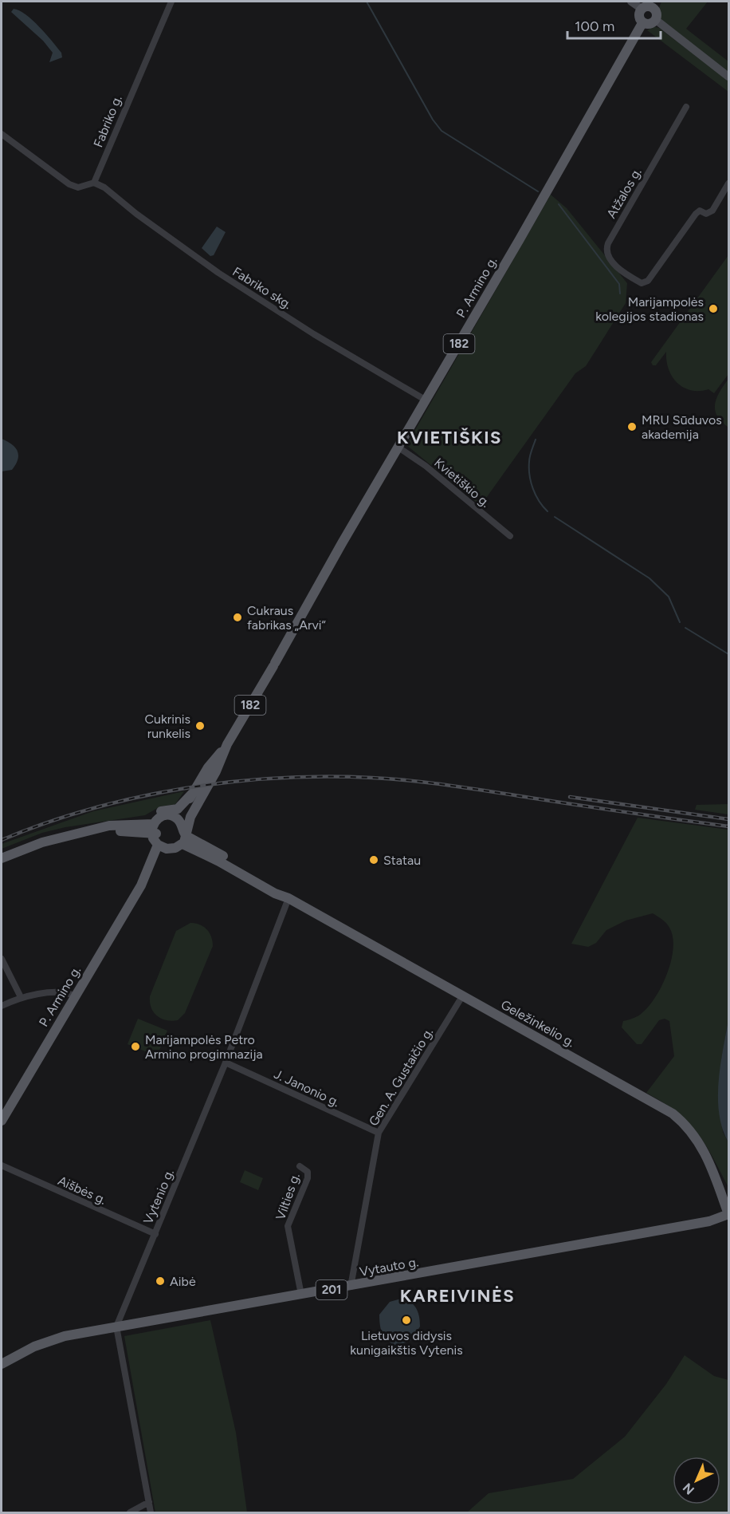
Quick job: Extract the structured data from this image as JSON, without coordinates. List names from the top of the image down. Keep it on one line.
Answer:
{"streets":{"main road":["P. Armino g.","182","Geležinkelio g.","Vytauto g.","201"],"street":["Fabriko g.","Atžalos g.","Fabriko skg.","Kvietiškio g.","Gen. A. Gustaičio g.","J. Janonio g.","Aišbės g.","Vytenio g.","Vilties g."]},"crossings":[["Fabriko g.","Fabriko skg."],["P. Armino g.","Fabriko skg."],["P. Armino g.","Kvietiškio g."],["P. Armino g.","Geležinkelio g."],["Geležinkelio g.","Gen. A. Gustaičio g."],["Geležinkelio g.","Vytenio g."],["Geležinkelio g.","Vytauto g."],["Gen. A. Gustaičio g.","J. Janonio g."],["Gen. A. Gustaičio g.","Vytauto g."],["J. Janonio g.","Vytenio g."],["Aišbės g.","Vytenio g."],["Vytenio g.","Vytauto g."],["Vilties g.","Vytauto g."]],"districts":["KVIETIŠKIS","KAREIVINĖS"],"places":["Marijampolės kolegijos stadionas","MRU Sūduvos akademija","Cukraus fabrikas „Arvi“","Cukrinis runkelis","Statau","Marijampolės Petro Armino progimnazija","Aibė","Lietuvos didysis kunigaikštis Vytenis"],"scale_bar":"100 m","north":"bottom left"}
